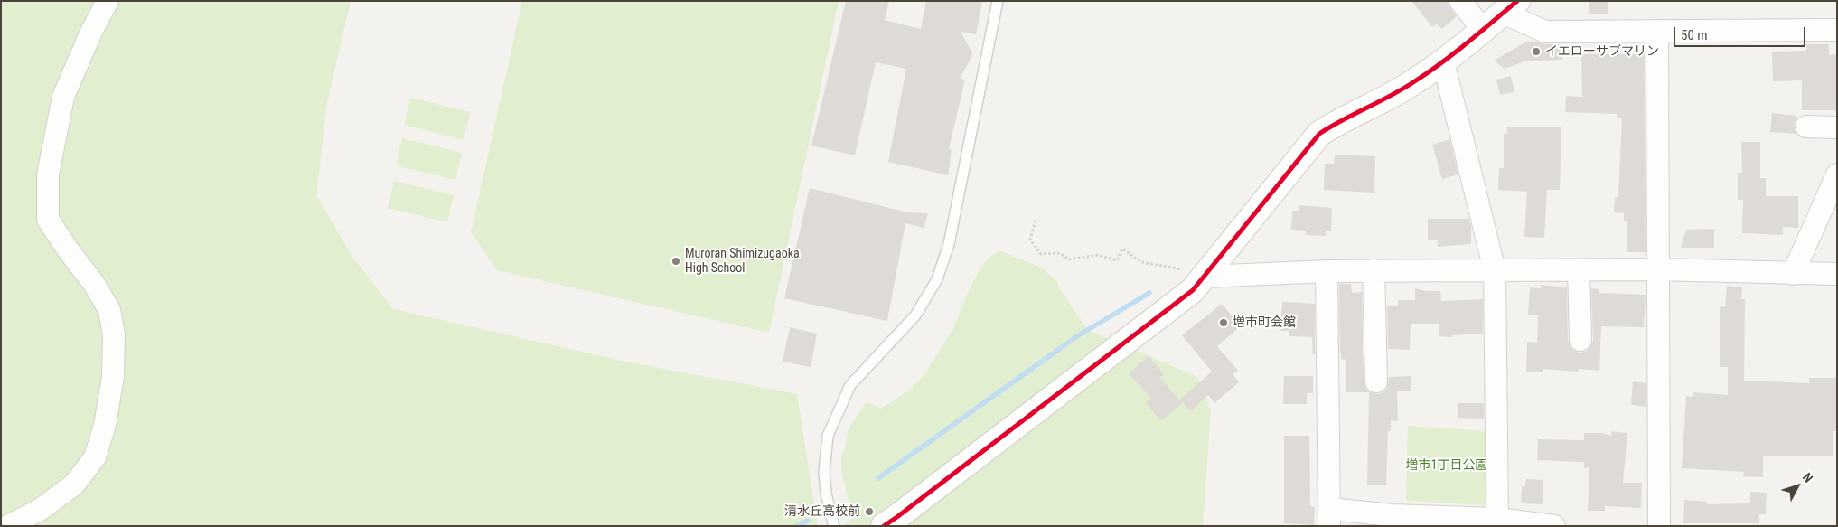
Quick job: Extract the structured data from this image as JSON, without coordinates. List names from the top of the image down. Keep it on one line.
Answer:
{"parks":["増市1丁目公園"],"places":["イエローサブマリン","Muroran Shimizugaoka High School","増市町会館","清水丘高校前"],"scale_bar":"50 m","north":"top right"}
